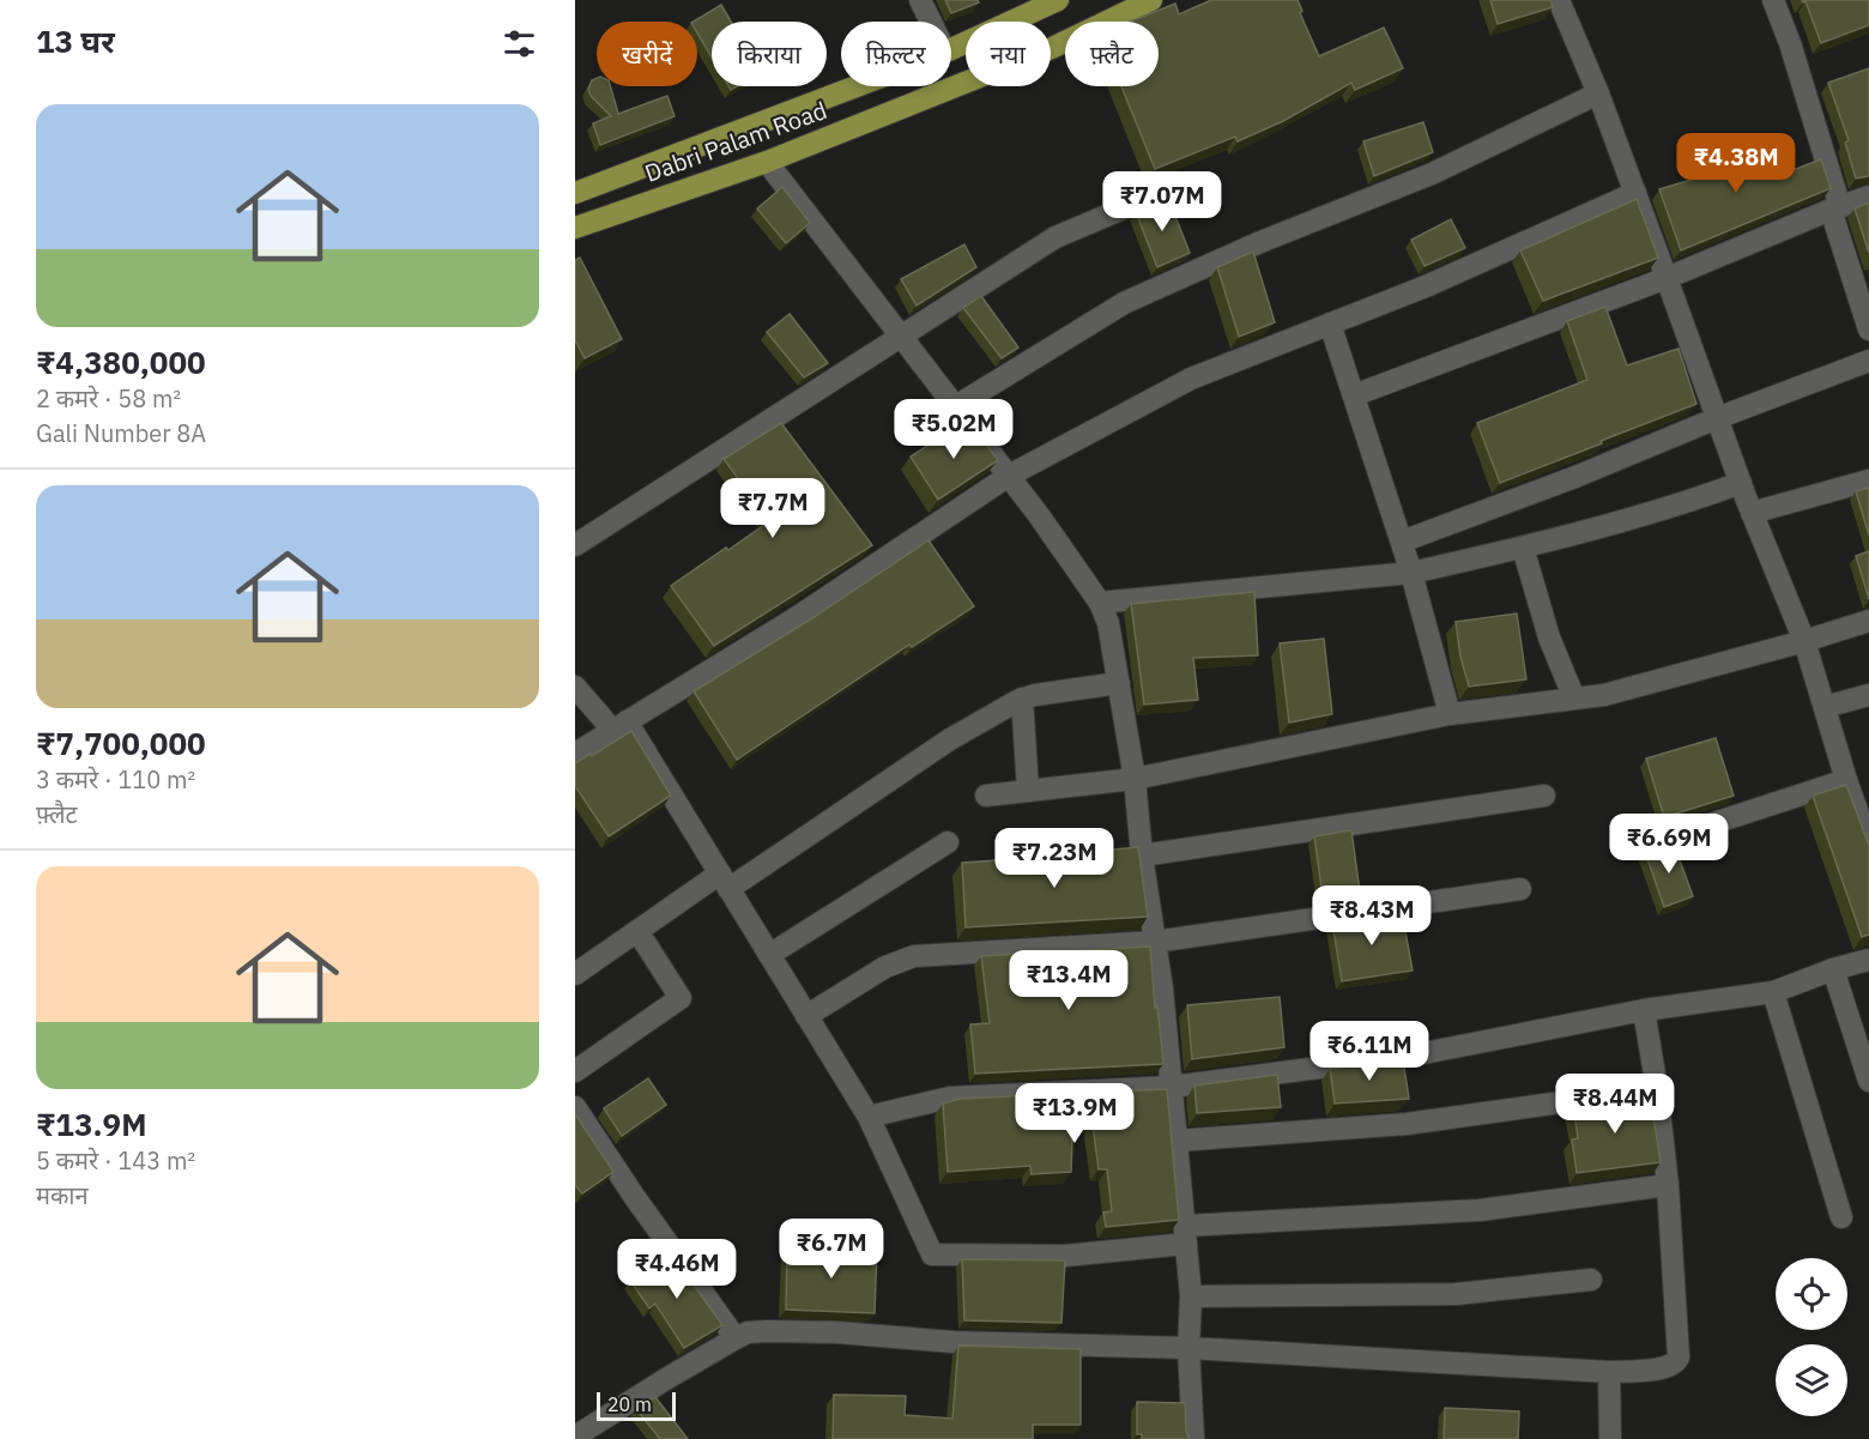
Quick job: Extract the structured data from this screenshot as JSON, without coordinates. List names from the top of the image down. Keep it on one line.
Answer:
{"streets":{"main road":["Dabri Palam Road"]},"scale_bar":"20 m","page":{"heading":"13 घर","chip":["खरीदें","किराया","फ़िल्टर","नया","फ़्लैट"],"list":[{"name":"₹4,380,000","note":"2 कमरे · 58 m² · Gali Number 8A"},{"name":"₹7,700,000","note":"3 कमरे · 110 m² · फ़्लैट"},{"name":"₹13.9M","note":"5 कमरे · 143 m² · मकान"}],"price":["₹4.38M","₹7.07M","₹5.02M","₹7.7M","₹6.69M","₹7.23M","₹8.43M","₹13.4M","₹6.11M","₹8.44M","₹13.9M","₹6.7M","₹4.46M"],"scale":"20 m"}}
